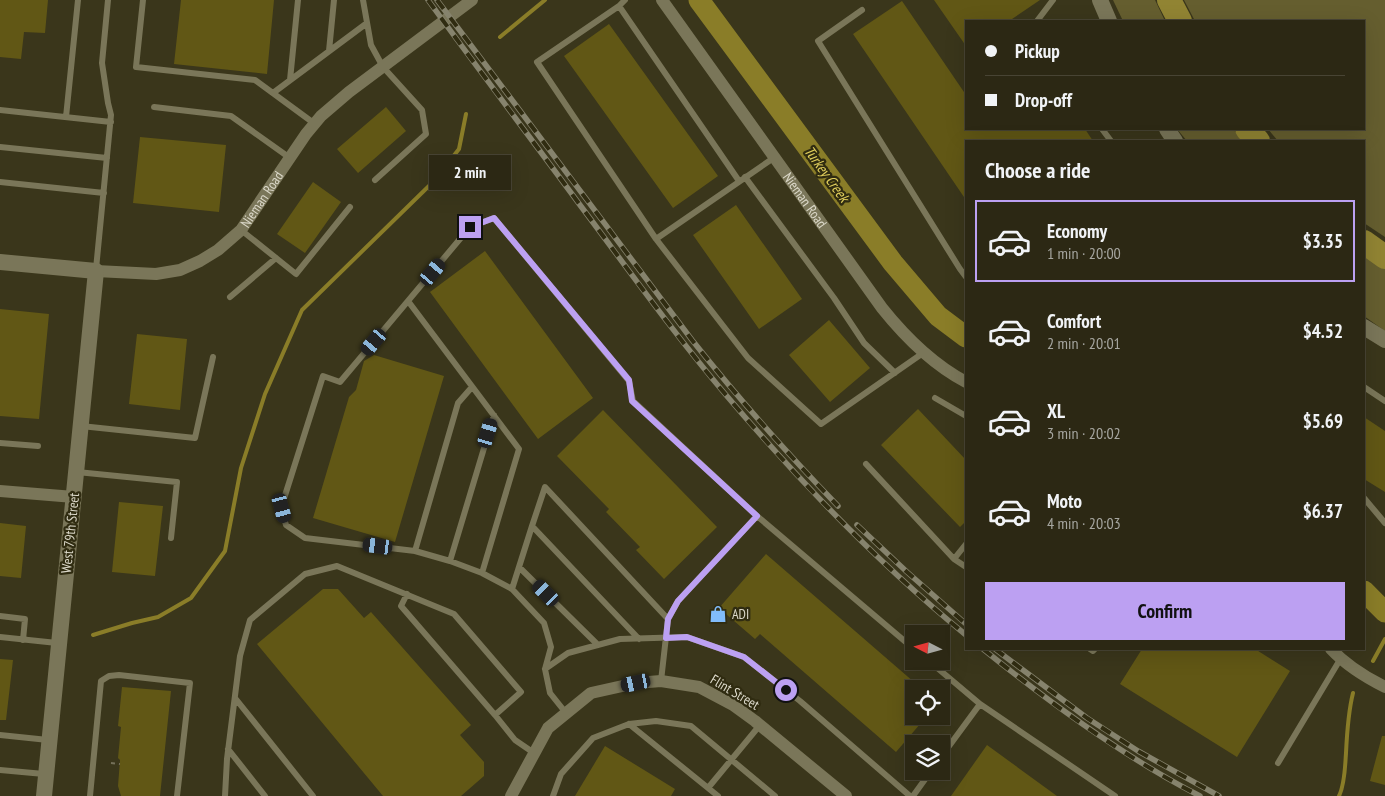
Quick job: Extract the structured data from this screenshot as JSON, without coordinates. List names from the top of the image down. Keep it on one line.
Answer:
{"streets":{"street":["Nieman Road","West 79th Street","Flint Street"]},"crossings":[["Nieman Road","West 79th Street"]],"water":["Turkey Creek"],"places":{"shop":["ADI"]},"north":"left","page":{"banner":["Pickup","Drop-off"],"heading":"Choose a ride","bubble":"2 min","list":[{"name":"Economy","note":"1 min · 20:00","value":"$3.35"},{"name":"Comfort","note":"2 min · 20:01","value":"$4.52"},{"name":"XL","note":"3 min · 20:02","value":"$5.69"},{"name":"Moto","note":"4 min · 20:03","value":"$6.37"}],"buttons":"Confirm"}}
